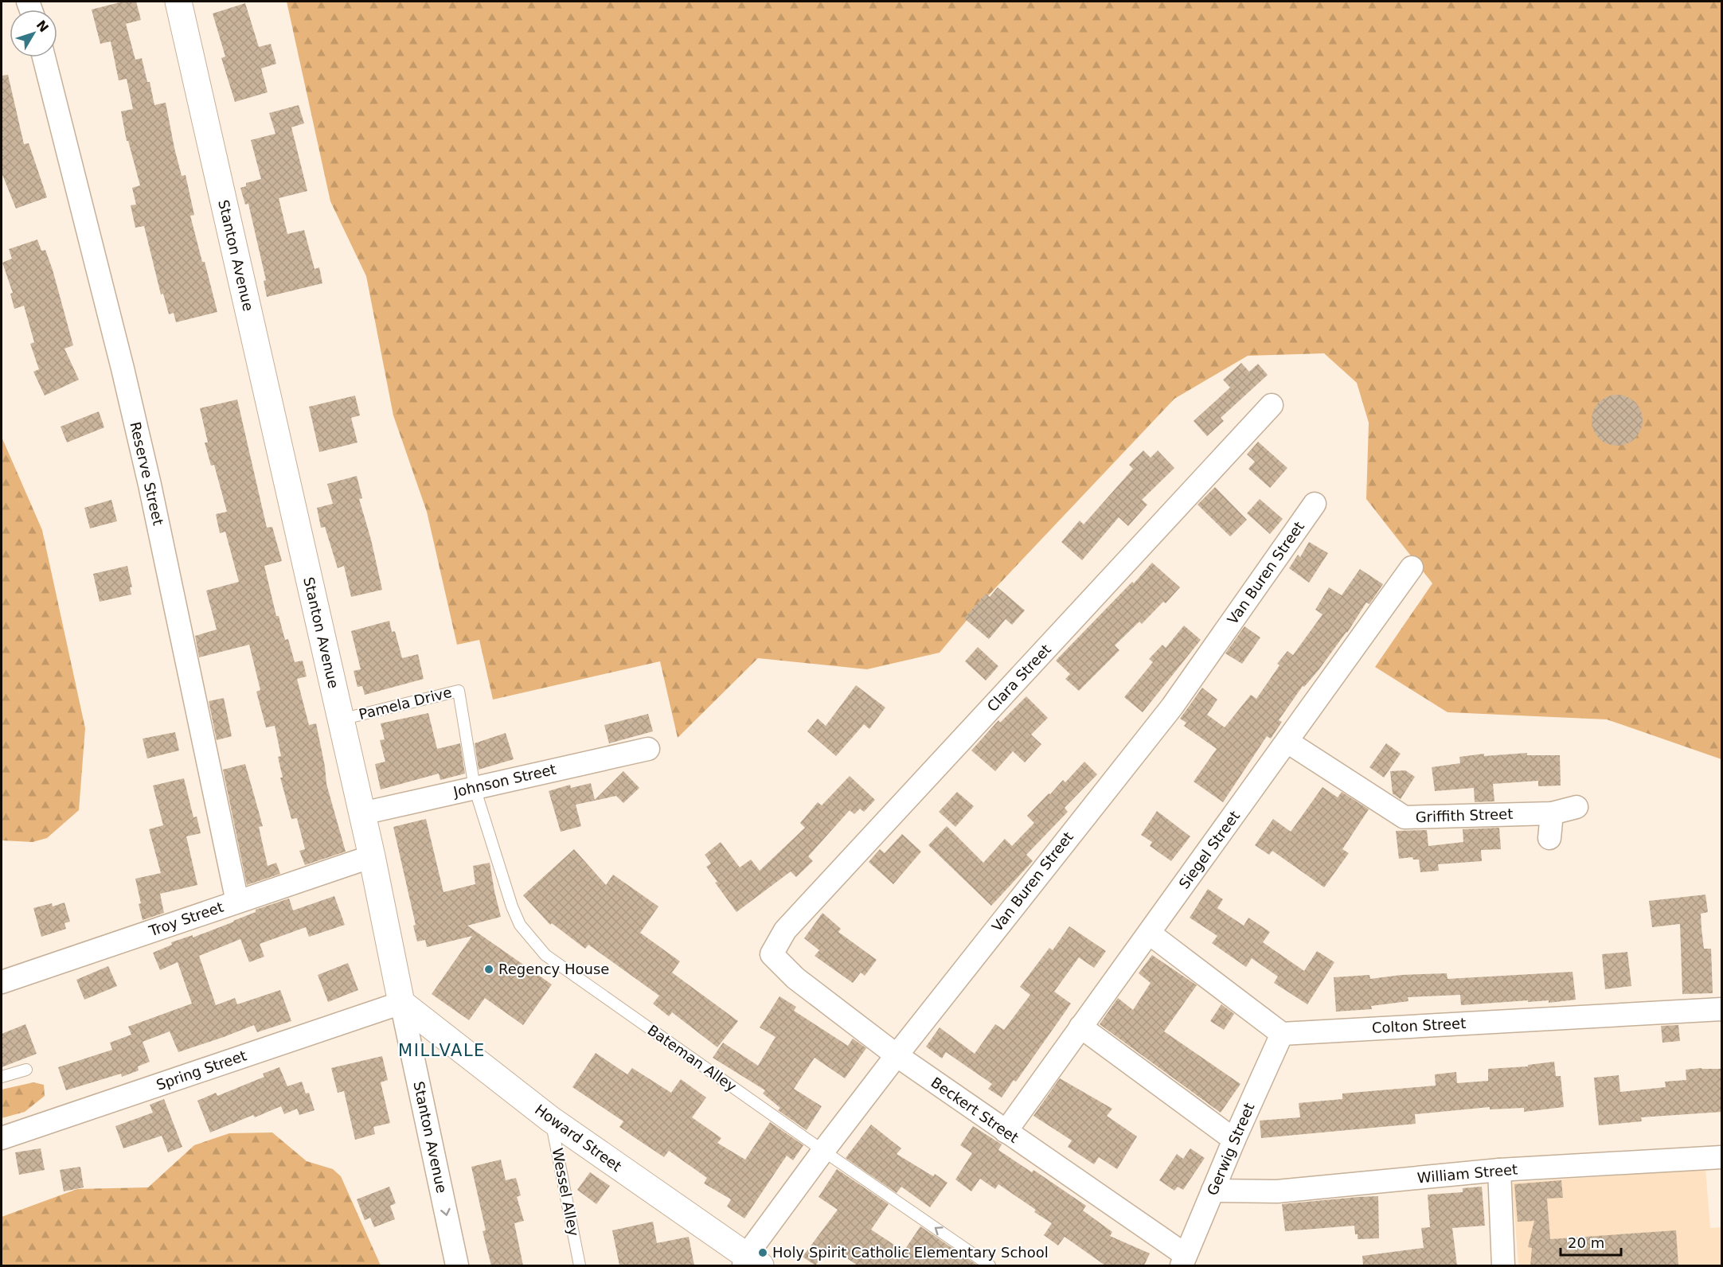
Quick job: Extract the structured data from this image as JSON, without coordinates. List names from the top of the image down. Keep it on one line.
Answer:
{"streets":{"street":["Stanton Avenue","Reserve Street","Van Buren Street","Clara Street","Johnson Street","Griffith Street","Siegel Street","Troy Street","Colton Street","Spring Street","Beckert Street","Howard Street","Gerwig Street","William Street"],"lane":["Pamela Drive","Bateman Alley","Wessel Alley"]},"crossings":[["Stanton Avenue","Pamela Drive"],["Stanton Avenue","Johnson Street"],["Stanton Avenue","Troy Street"],["Stanton Avenue","Spring Street"],["Stanton Avenue","Howard Street"],["Reserve Street","Troy Street"],["Van Buren Street","Bateman Alley"],["Van Buren Street","Beckert Street"],["Van Buren Street","Howard Street"],["Clara Street","Beckert Street"],["Pamela Drive","Johnson Street"],["Pamela Drive","Bateman Alley"],["Johnson Street","Bateman Alley"],["Griffith Street","Siegel Street"],["Siegel Street","Beckert Street"],["Colton Street","Gerwig Street"],["Spring Street","Howard Street"],["Beckert Street","Gerwig Street"],["Howard Street","Wessel Alley"],["Gerwig Street","William Street"]],"districts":["MILLVALE"],"places":["Regency House","Holy Spirit Catholic Elementary School"],"scale_bar":"20 m","north":"top right"}
